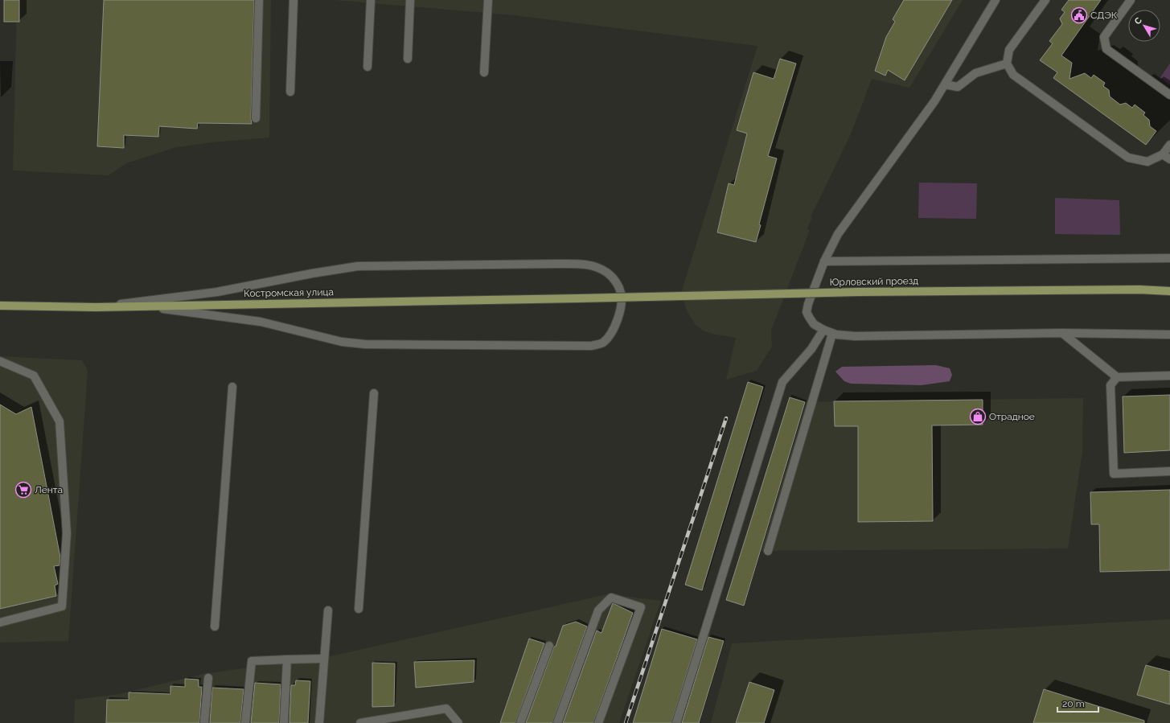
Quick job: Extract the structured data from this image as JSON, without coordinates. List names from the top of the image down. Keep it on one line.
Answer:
{"streets":{"main road":["Юрловский проезд","Костромская улица"]},"crossings":[["Юрловский проезд","Костромская улица"]],"places":{"public building":["СДЭК"],"shop":["Отрадное"],"supermarket":["Лента"]},"scale_bar":"20 m","north":"top left"}
